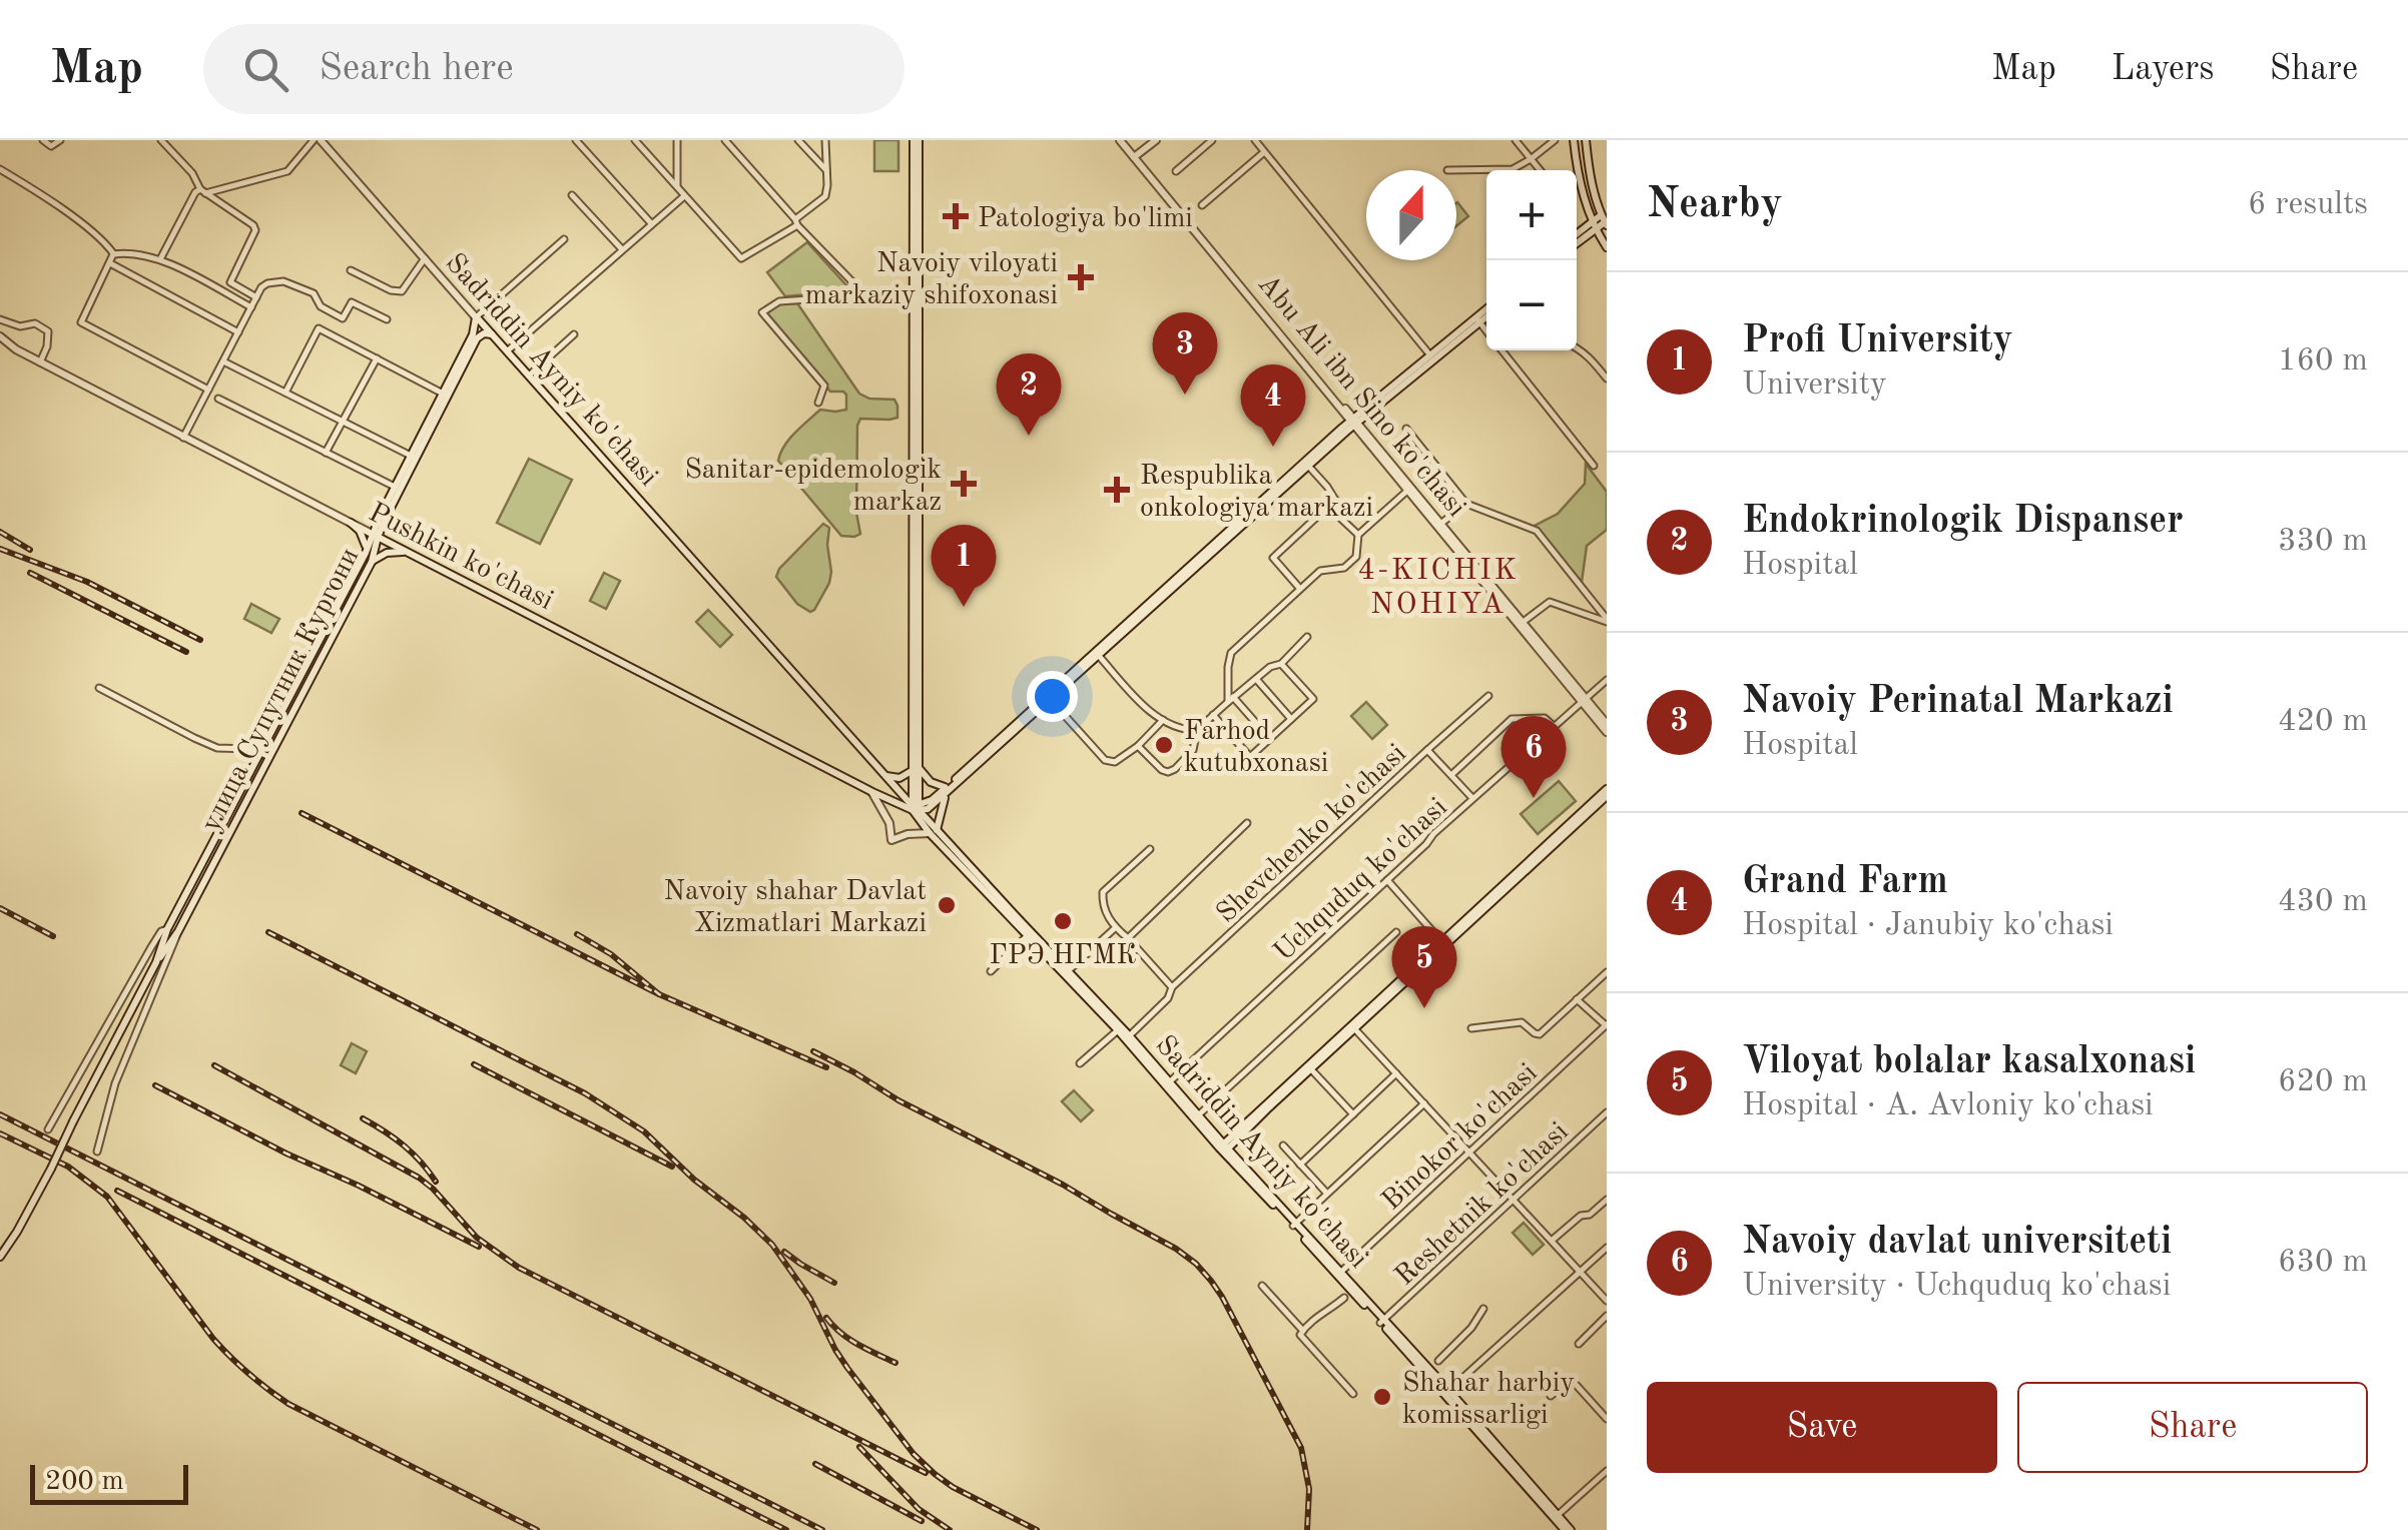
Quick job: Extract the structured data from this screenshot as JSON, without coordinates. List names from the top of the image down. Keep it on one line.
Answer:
{"streets":{"main road":["Sadriddin Ayniy ko'chasi","Abu Ali ibn Sino ko'chasi","Pushkin ko'chasi","улица Супутник Кургони"],"street":["Shevchenko ko'chasi","Uchquduq ko'chasi","Binokor ko'chasi","Reshetnik ko'chasi"]},"crossings":[["Sadriddin Ayniy ko'chasi","Pushkin ko'chasi"],["Sadriddin Ayniy ko'chasi","Shevchenko ko'chasi"],["Sadriddin Ayniy ko'chasi","Uchquduq ko'chasi"],["Sadriddin Ayniy ko'chasi","Binokor ko'chasi"],["Sadriddin Ayniy ko'chasi","Reshetnik ko'chasi"],["Abu Ali ibn Sino ko'chasi","Uchquduq ko'chasi"],["Pushkin ko'chasi","улица Супутник Кургони"],["Shevchenko ko'chasi","Uchquduq ko'chasi"]],"districts":["4-KICHIK NOHIYA"],"places":{"health":["Patologiya bo'limi","Navoiy viloyati markaziy shifoxonasi","Sanitar-epidemologik markaz","Respublika onkologiya markazi"],"other":["Farhod kutubxonasi","Navoiy shahar Davlat Xizmatlari Markazi","ГРЭ НГМК","Shahar harbiy komissarligi"]},"scale_bar":"200 m","north":"top","page":{"header":"Map","search":"Search here","nav":["Map","Layers","Share"],"heading":["Nearby","6 results"],"map_buttons":["+","−"],"list":[{"mark":"1","name":"Profi University","note":"University","value":"160 m"},{"mark":"2","name":"Endokrinologik Dispanser","note":"Hospital","value":"330 m"},{"mark":"3","name":"Navoiy Perinatal Markazi","note":"Hospital","value":"420 m"},{"mark":"4","name":"Grand Farm","note":"Hospital · Janubiy ko'chasi","value":"430 m"},{"mark":"5","name":"Viloyat bolalar kasalxonasi","note":"Hospital · A. Avloniy ko'chasi","value":"620 m"},{"mark":"6","name":"Navoiy davlat universiteti","note":"University · Uchquduq ko'chasi","value":"630 m"}],"pins":["3","2","4","1","6","5"],"buttons":["Save","Share"],"scale":"200 m"}}
